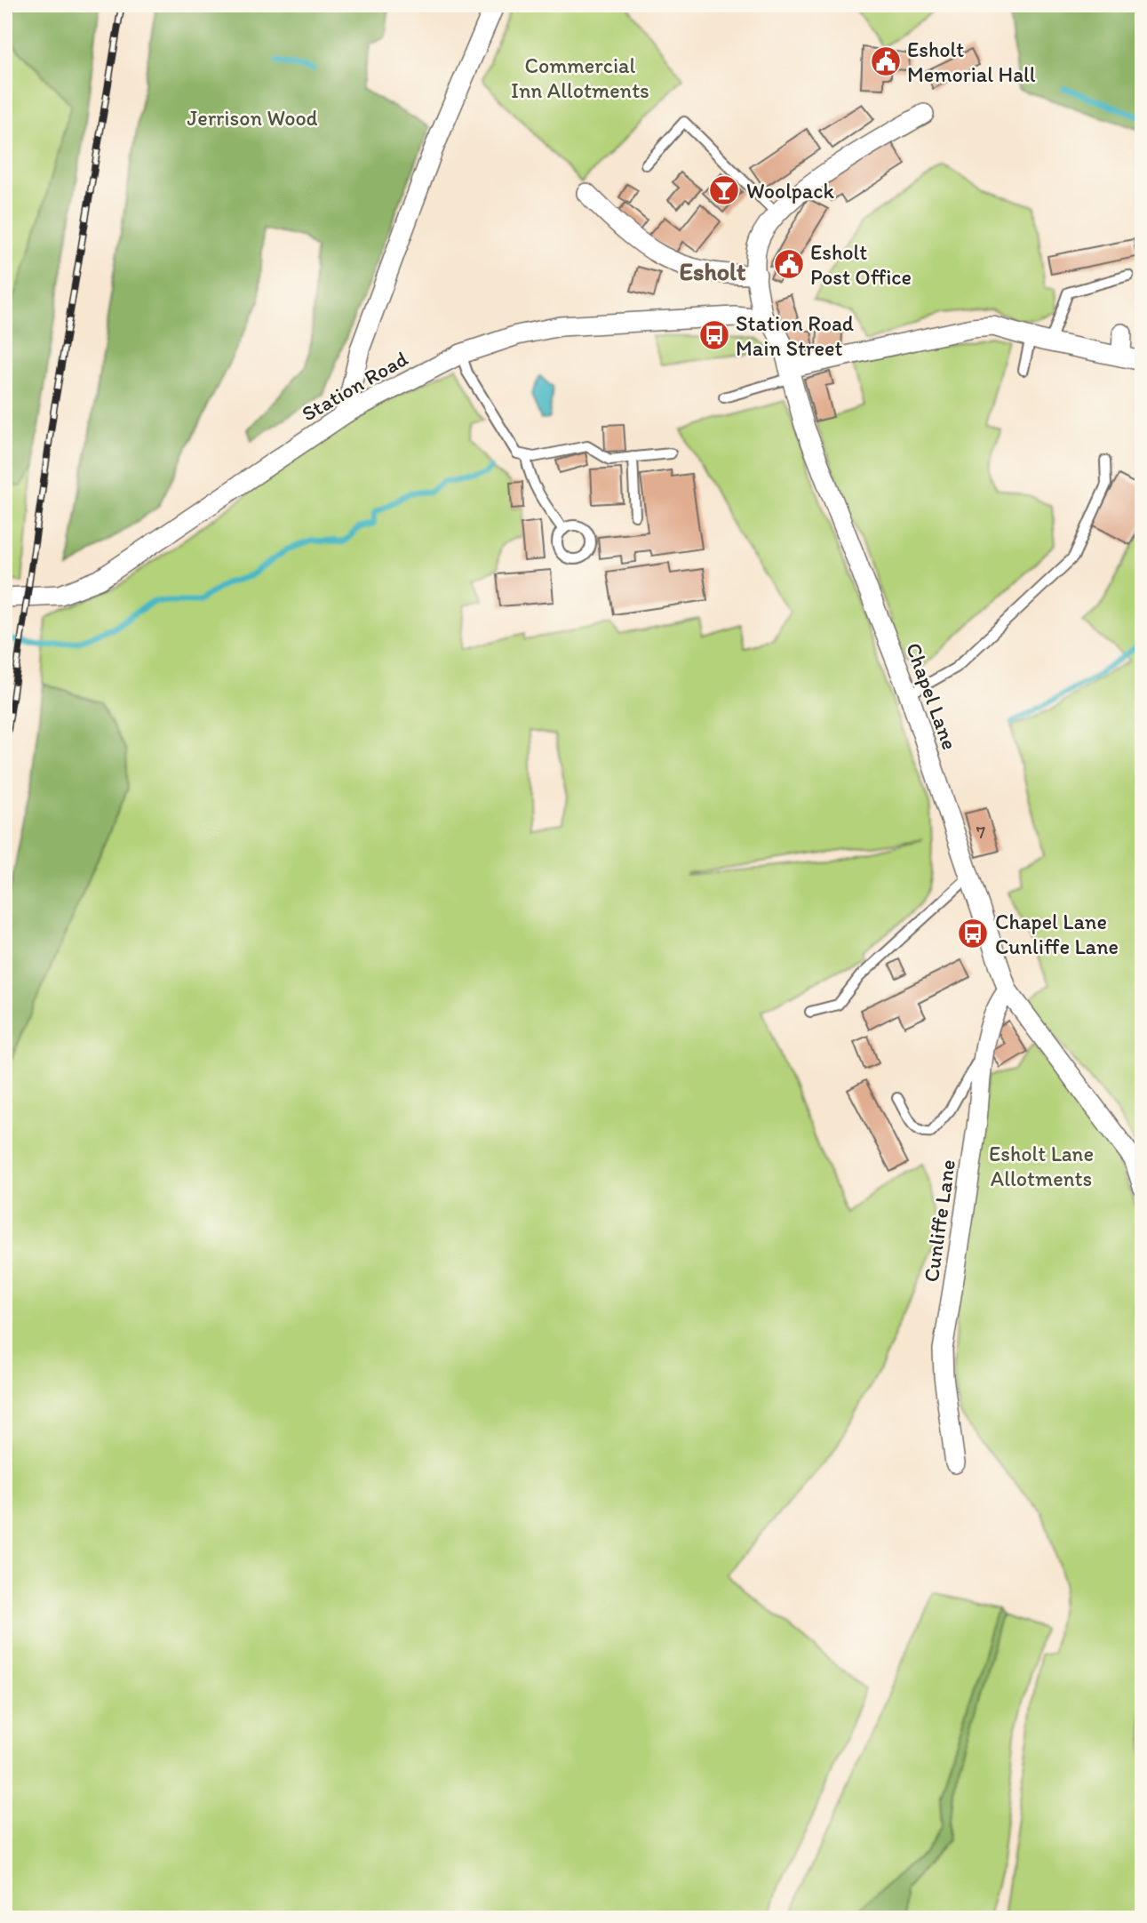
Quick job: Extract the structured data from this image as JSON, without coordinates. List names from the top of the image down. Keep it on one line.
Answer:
{"streets":{"street":["Station Road","Chapel Lane","Cunliffe Lane"]},"crossings":[["Station Road","Chapel Lane"],["Chapel Lane","Cunliffe Lane"]],"districts":["Esholt"],"parks":["Commercial Inn Allotments","Jerrison Wood","Esholt Lane Allotments"],"places":{"public building":["Esholt Memorial Hall","Esholt Post Office"],"bar":["Woolpack"],"bus stop":["Station Road Main Street","Chapel Lane Cunliffe Lane"]},"house_numbers":["7"]}
